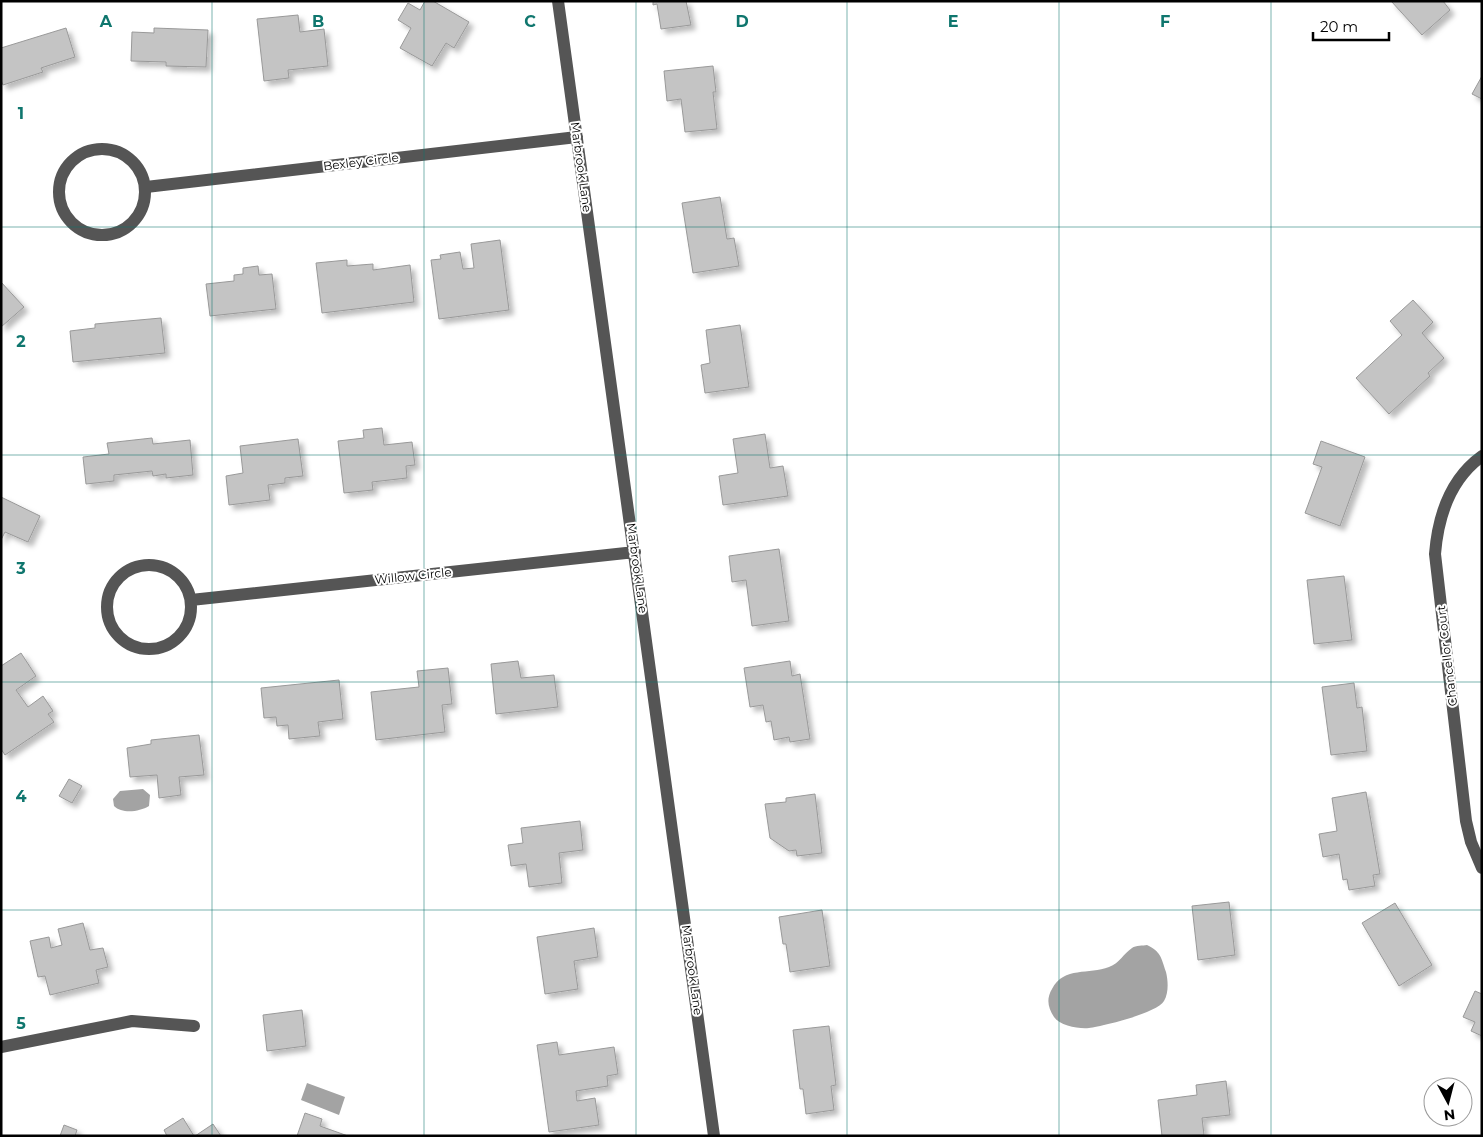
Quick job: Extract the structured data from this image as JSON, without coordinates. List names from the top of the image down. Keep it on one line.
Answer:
{"streets":{"street":["Bexley Circle","Marbrook Lane","Willow Circle","Chancellor Court"]},"crossings":[["Bexley Circle","Marbrook Lane"],["Marbrook Lane","Willow Circle"]],"scale_bar":"20 m","north":"bottom","grid":{"columns":["A","B","C","D","E","F"],"rows":["1","2","3","4","5"]}}
